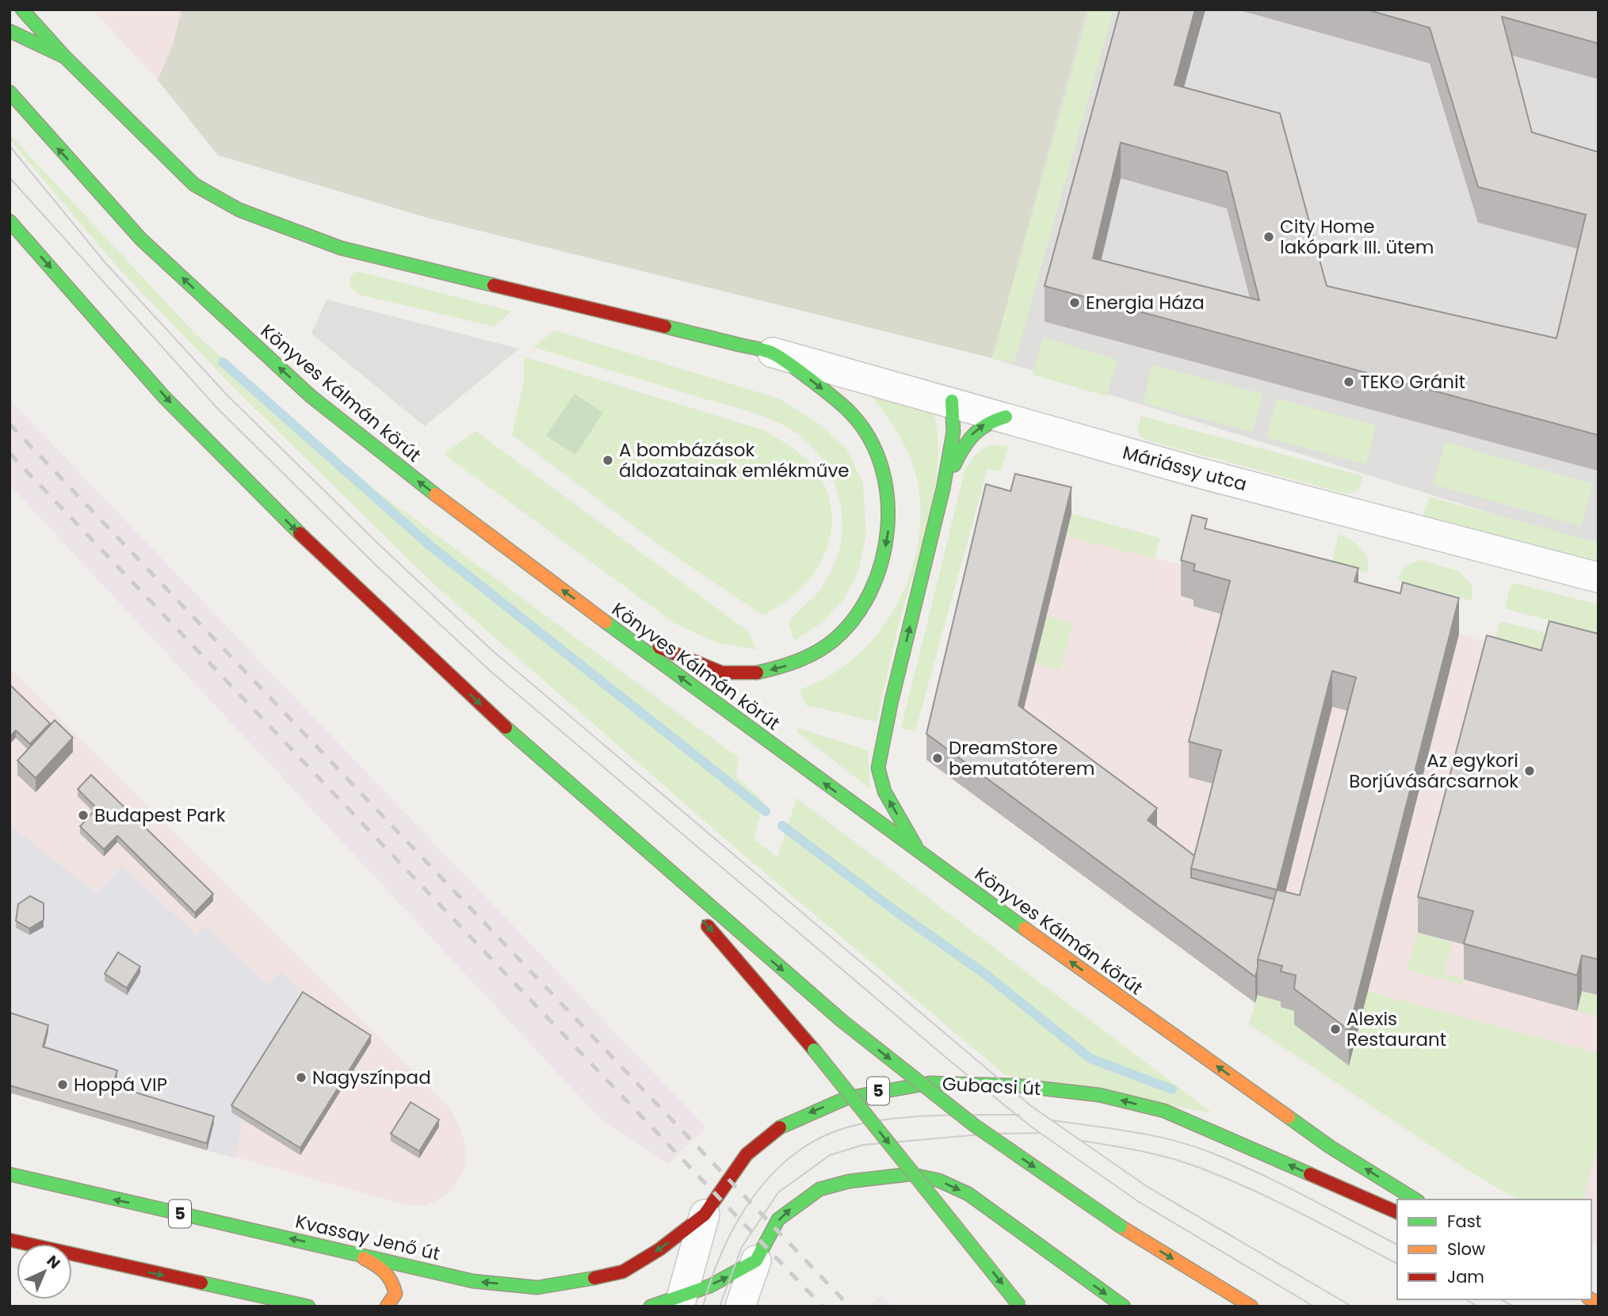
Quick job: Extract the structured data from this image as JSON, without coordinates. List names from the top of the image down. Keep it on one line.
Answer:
{"streets":{"main road":["Könyves Kálmán körút","Gubacsi út","5","Kvassay Jenő út"],"street":["Máriássy utca"]},"crossings":[["Gubacsi út","Kvassay Jenő út"]],"one_way":["Gubacsi út"],"places":["City Home lakópark III. ütem","Energia Háza","TEKO Gránit","A bombázások áldozatainak emlékműve","DreamStore bemutatóterem","Az egykori Borjúvásárcsarnok","Budapest Park","Alexis Restaurant","Nagyszínpad","Hoppá VIP"],"legend":["Fast","Slow","Jam"],"north":"top right"}
